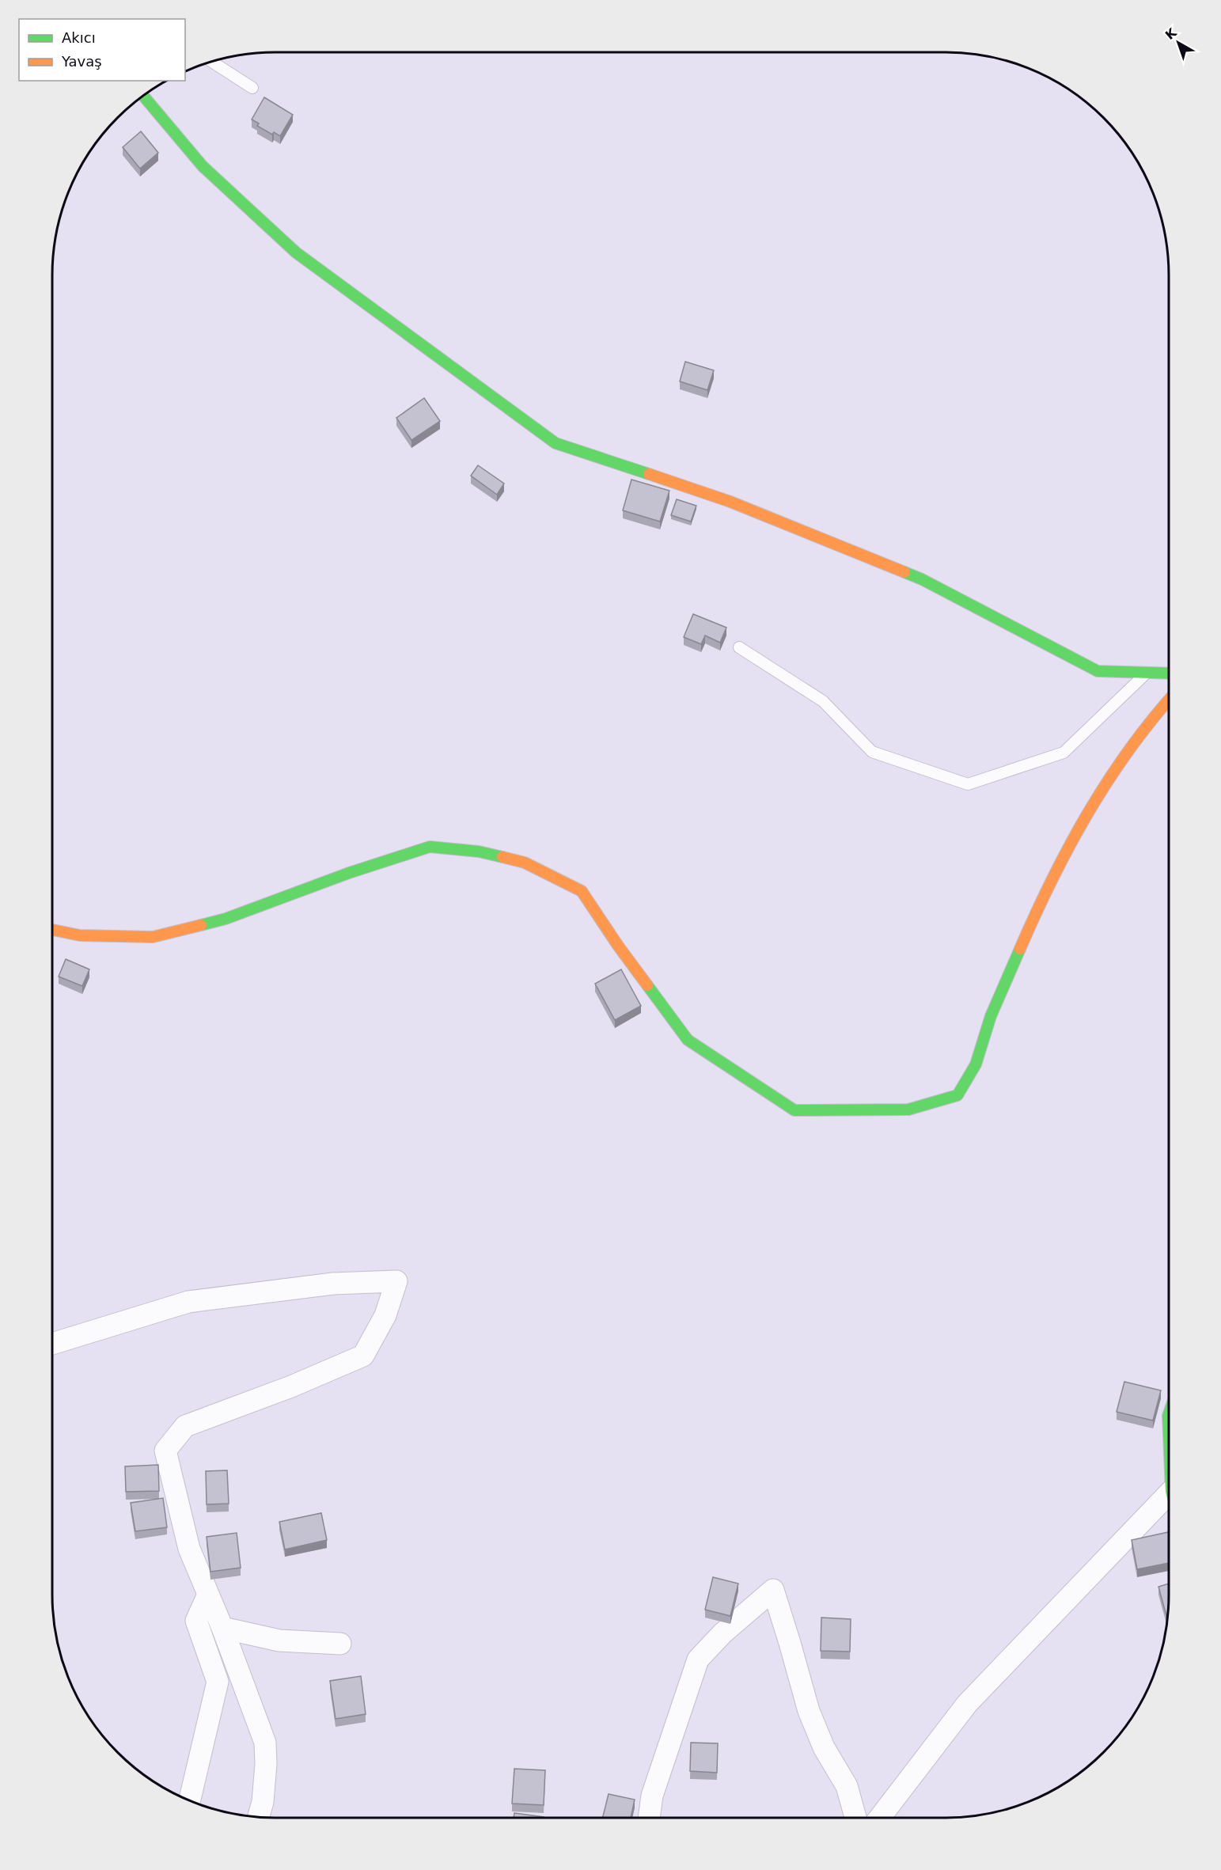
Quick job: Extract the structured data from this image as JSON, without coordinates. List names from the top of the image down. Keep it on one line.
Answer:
{"legend":["Akıcı","Yavaş"],"north":"top left"}
